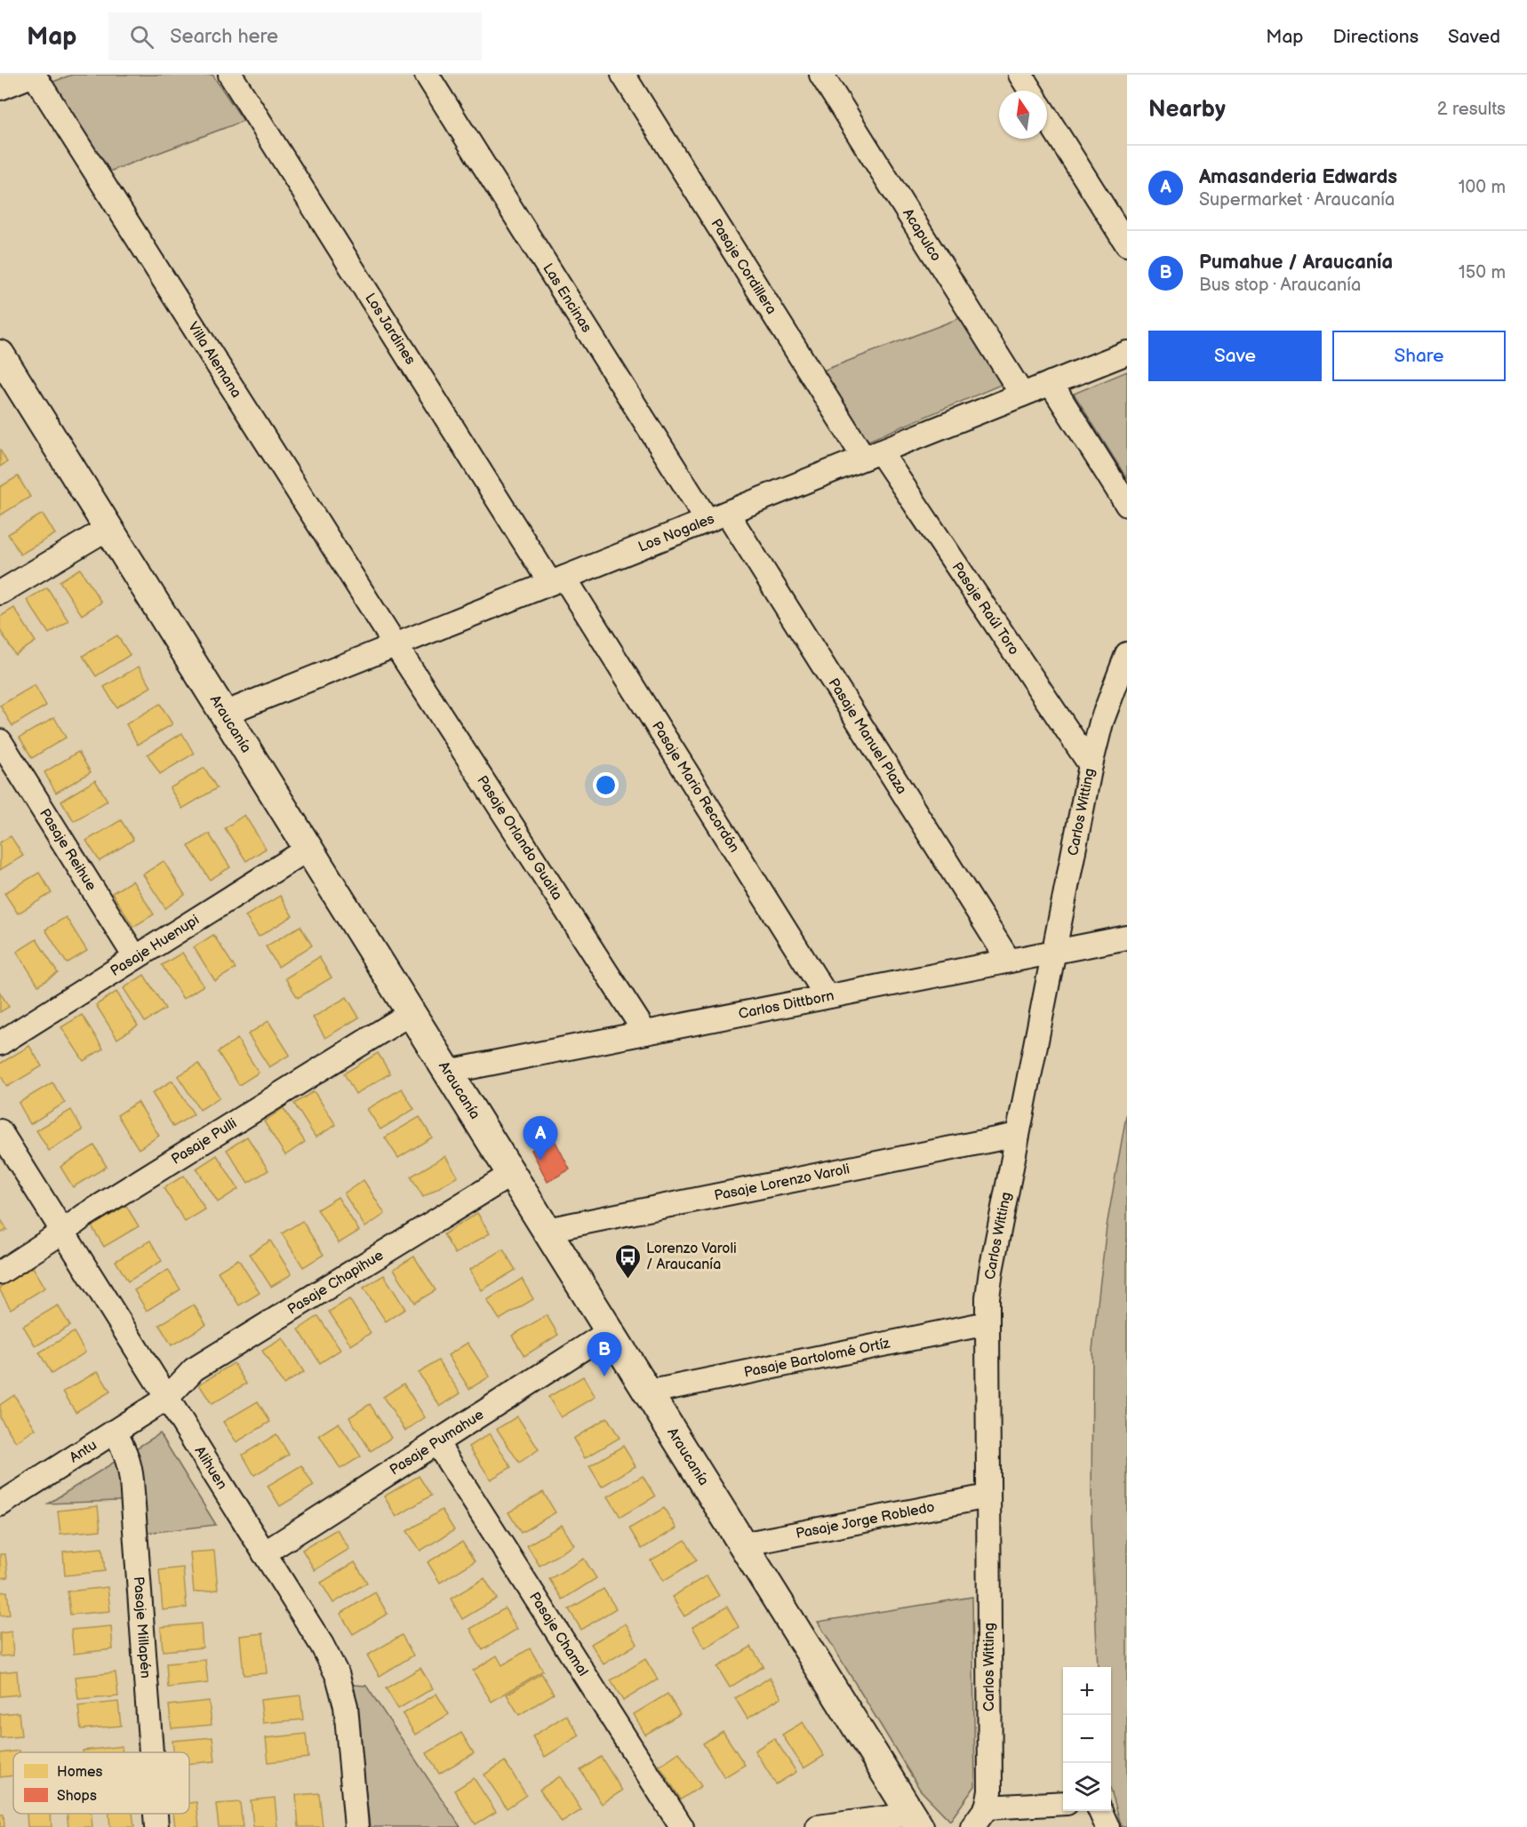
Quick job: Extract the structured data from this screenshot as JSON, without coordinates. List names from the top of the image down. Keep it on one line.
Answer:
{"streets":{"street":["Acapulco","Pasaje Cordillera","Las Encinas","Los Jardines","Villa Alemana","Los Nogales","Pasaje Raúl Toro","Araucanía","Pasaje Manuel Plaza","Pasaje Mario Recordón","Carlos Witting","Pasaje Orlando Guaita","Pasaje Reihue","Pasaje Huenupi","Carlos Dittborn","Pasaje Pulli","Pasaje Lorenzo Varoli","Pasaje Chapihue","Pasaje Bartolomé Ortíz","Pasaje Pumahue","Antu","Alihuen","Pasaje Jorge Robledo","Pasaje Millapén","Pasaje Chamal"]},"crossings":[["Acapulco","Los Nogales"],["Pasaje Cordillera","Los Nogales"],["Pasaje Cordillera","Pasaje Raúl Toro"],["Las Encinas","Los Nogales"],["Las Encinas","Pasaje Manuel Plaza"],["Los Jardines","Los Nogales"],["Los Jardines","Pasaje Mario Recordón"],["Villa Alemana","Los Nogales"],["Villa Alemana","Pasaje Orlando Guaita"],["Los Nogales","Pasaje Raúl Toro"],["Los Nogales","Araucanía"],["Los Nogales","Pasaje Manuel Plaza"],["Los Nogales","Pasaje Mario Recordón"],["Los Nogales","Pasaje Orlando Guaita"],["Pasaje Raúl Toro","Carlos Witting"],["Araucanía","Pasaje Huenupi"],["Araucanía","Carlos Dittborn"],["Araucanía","Pasaje Pulli"],["Araucanía","Pasaje Lorenzo Varoli"],["Araucanía","Pasaje Chapihue"],["Araucanía","Pasaje Bartolomé Ortíz"],["Araucanía","Pasaje Pumahue"],["Araucanía","Pasaje Jorge Robledo"],["Pasaje Manuel Plaza","Carlos Dittborn"],["Pasaje Mario Recordón","Carlos Dittborn"],["Carlos Witting","Carlos Dittborn"],["Carlos Witting","Pasaje Lorenzo Varoli"],["Carlos Witting","Pasaje Bartolomé Ortíz"],["Carlos Witting","Pasaje Jorge Robledo"],["Pasaje Orlando Guaita","Carlos Dittborn"],["Pasaje Reihue","Pasaje Huenupi"],["Pasaje Pulli","Alihuen"],["Pasaje Chapihue","Antu"],["Pasaje Chapihue","Alihuen"],["Pasaje Pumahue","Alihuen"],["Pasaje Pumahue","Pasaje Chamal"],["Antu","Alihuen"],["Antu","Pasaje Millapén"]],"places":{"bus stop":["Lorenzo Varoli / Araucanía"]},"legend":["Homes","Shops"],"north":"top","page":{"header":"Map","search":"Search here","nav":["Map","Directions","Saved"],"heading":["Nearby","2 results"],"list":[{"mark":"A","name":"Amasanderia Edwards","note":"Supermarket · Araucanía","value":"100 m"},{"mark":"B","name":"Pumahue / Araucanía","note":"Bus stop · Araucanía","value":"150 m"}],"buttons":["Save","Share"],"pins":["A","B"],"map_buttons":["+","−"]}}
